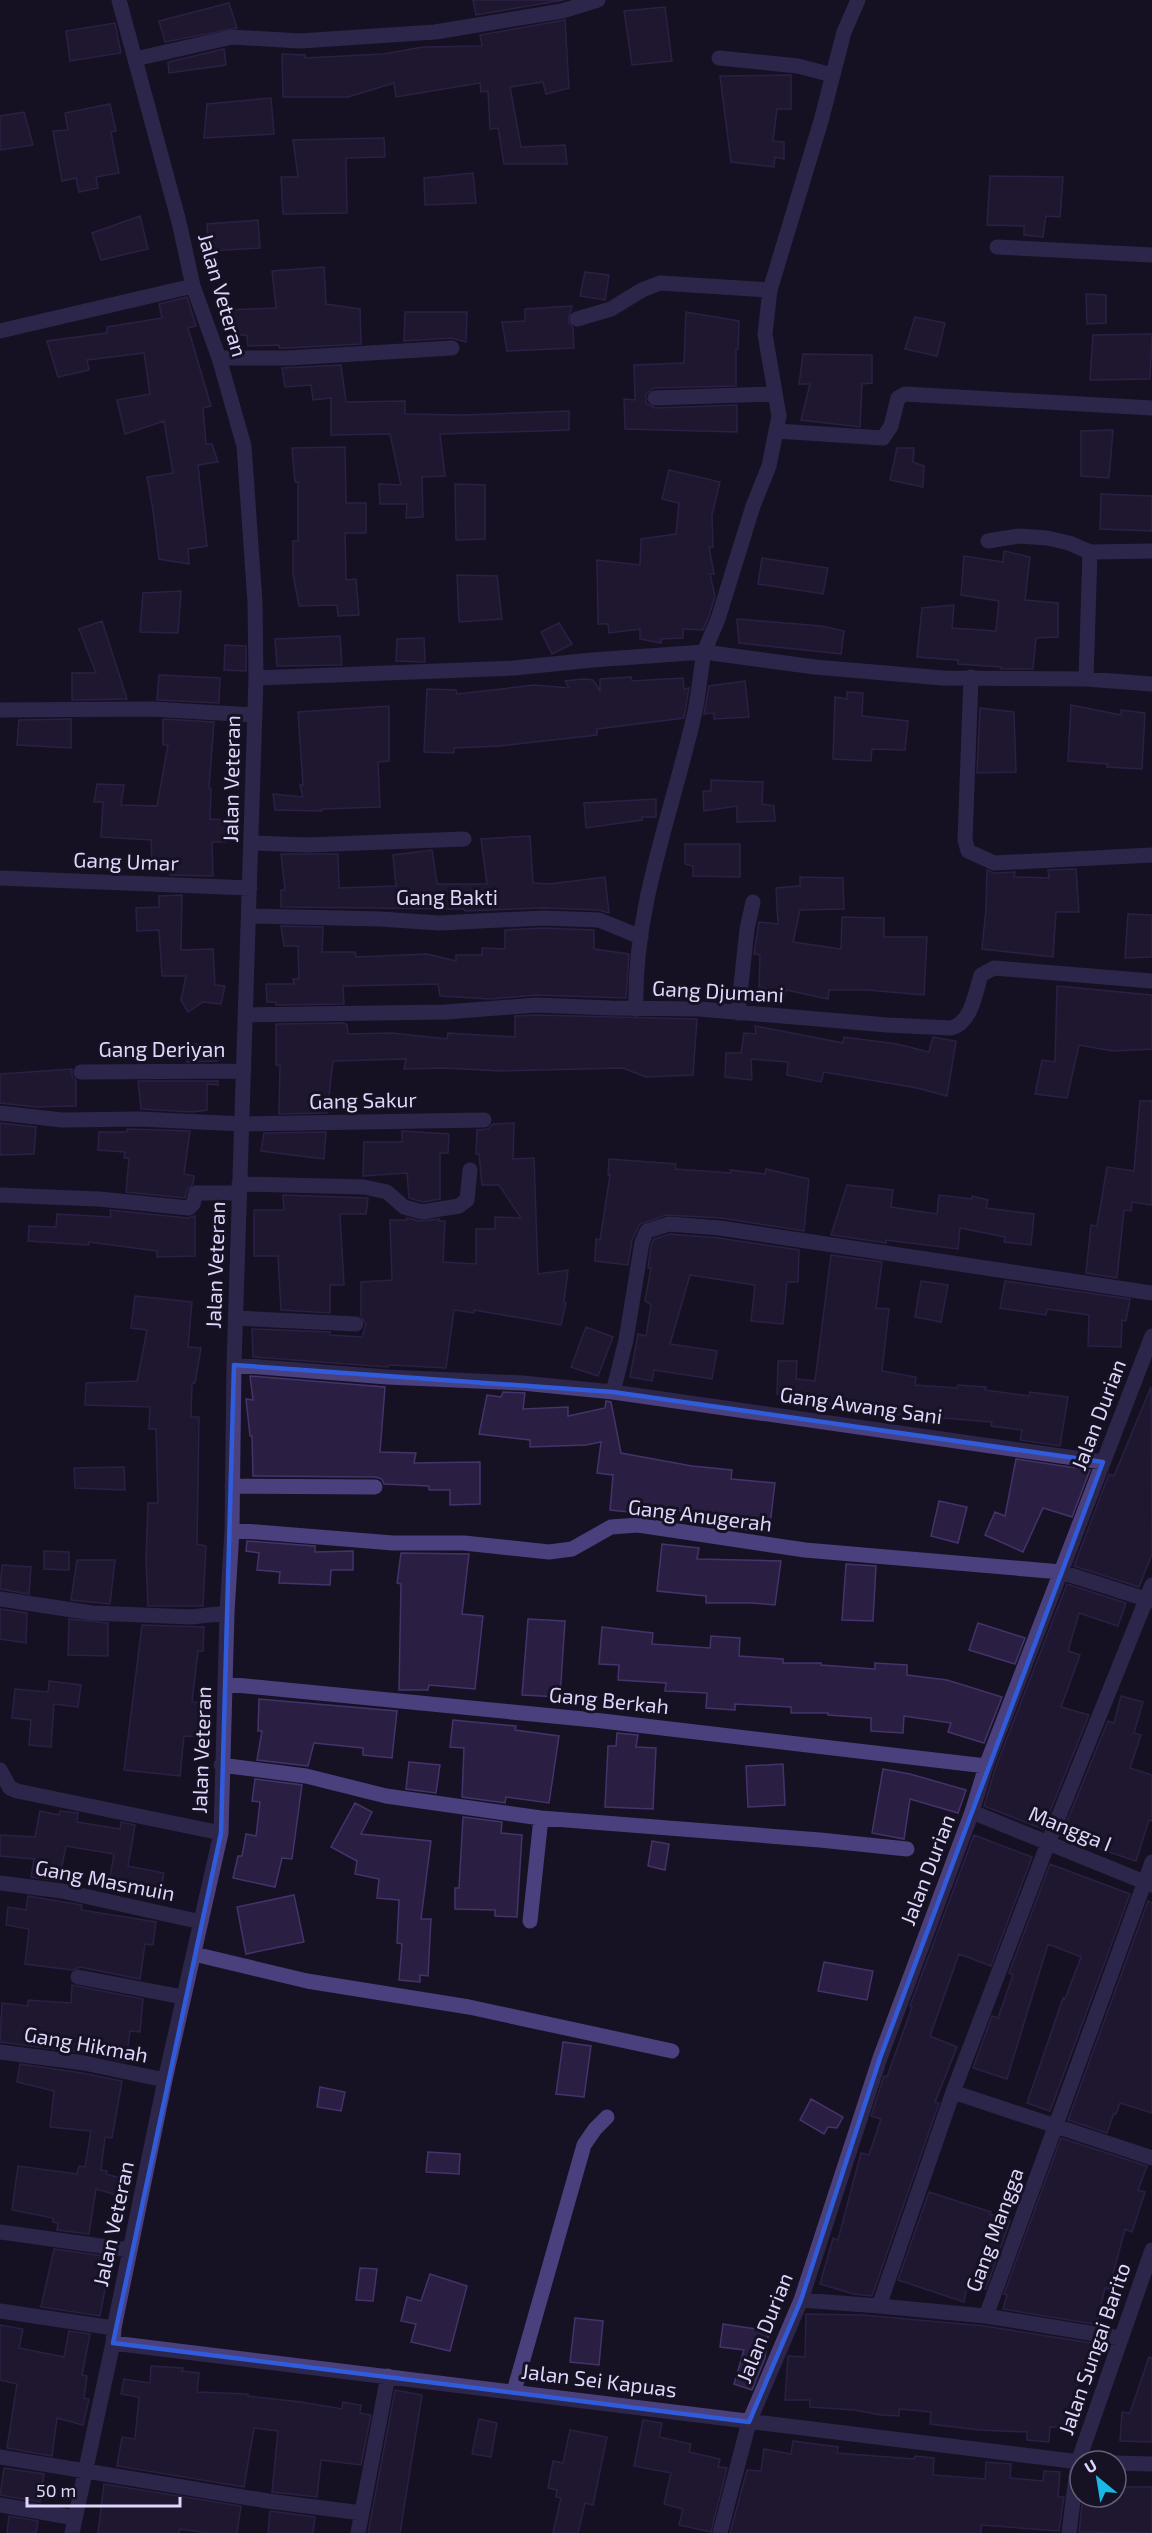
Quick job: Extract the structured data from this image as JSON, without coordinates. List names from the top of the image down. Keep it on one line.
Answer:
{"streets":{"street":["Jalan Veteran","Gang Umar","Gang Bakti","Gang Djumani","Gang Deriyan","Gang Sakur","Gang Awang Sani","Jalan Durian","Gang Anugerah","Gang Berkah","Mangga I","Gang Masmuin","Gang Hikmah","Gang Mangga","Jalan Sungai Barito","Jalan Sei Kapuas"]},"crossings":[["Jalan Veteran","Gang Umar"],["Jalan Veteran","Gang Bakti"],["Jalan Veteran","Gang Djumani"],["Jalan Veteran","Gang Deriyan"],["Jalan Veteran","Gang Sakur"],["Jalan Veteran","Gang Awang Sani"],["Jalan Veteran","Gang Anugerah"],["Jalan Veteran","Gang Berkah"],["Jalan Veteran","Gang Masmuin"],["Jalan Veteran","Gang Hikmah"],["Jalan Veteran","Jalan Sei Kapuas"],["Gang Awang Sani","Jalan Durian"],["Jalan Durian","Gang Anugerah"],["Jalan Durian","Gang Berkah"],["Jalan Durian","Mangga I"],["Jalan Durian","Gang Mangga"],["Jalan Durian","Jalan Sei Kapuas"],["Mangga I","Gang Mangga"]],"scale_bar":"50 m","north":"top left"}
